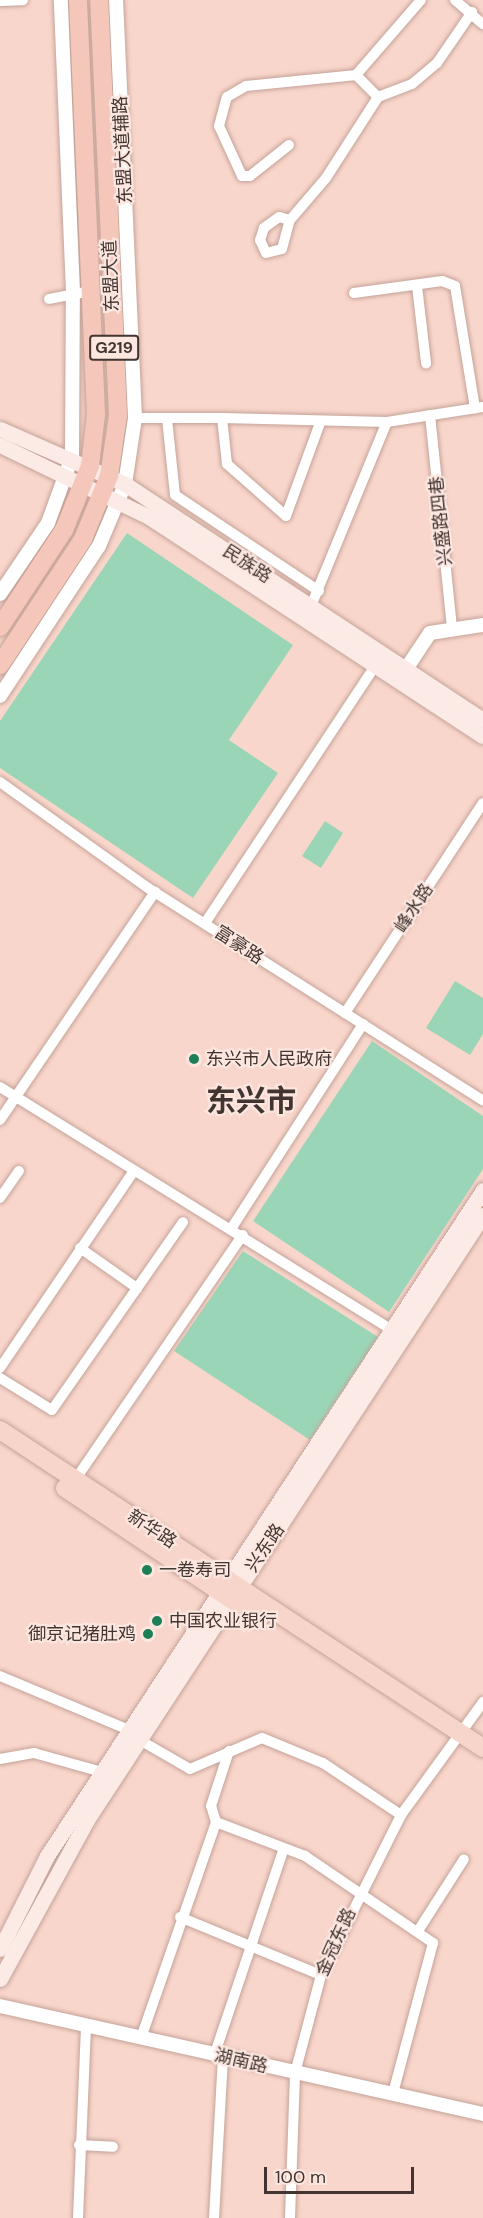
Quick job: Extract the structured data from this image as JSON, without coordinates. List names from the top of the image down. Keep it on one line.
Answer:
{"streets":{"highway":["东盟大道","G219"],"main road":["民族路","新华路","兴东路"],"street":["东盟大道辅路","兴盛路四巷","峰水路","富豪路","金冠东路","湖南路"]},"crossings":[["东盟大道辅路","东盟大道"],["东盟大道辅路","民族路"],["东盟大道","民族路"],["峰水路","富豪路"],["新华路","兴东路"],["新华路","金冠东路"],["金冠东路","湖南路"]],"districts":["东兴市"],"places":["东兴市人民政府","一卷寿司","中国农业银行","御京记猪肚鸡"],"scale_bar":"100 m"}
